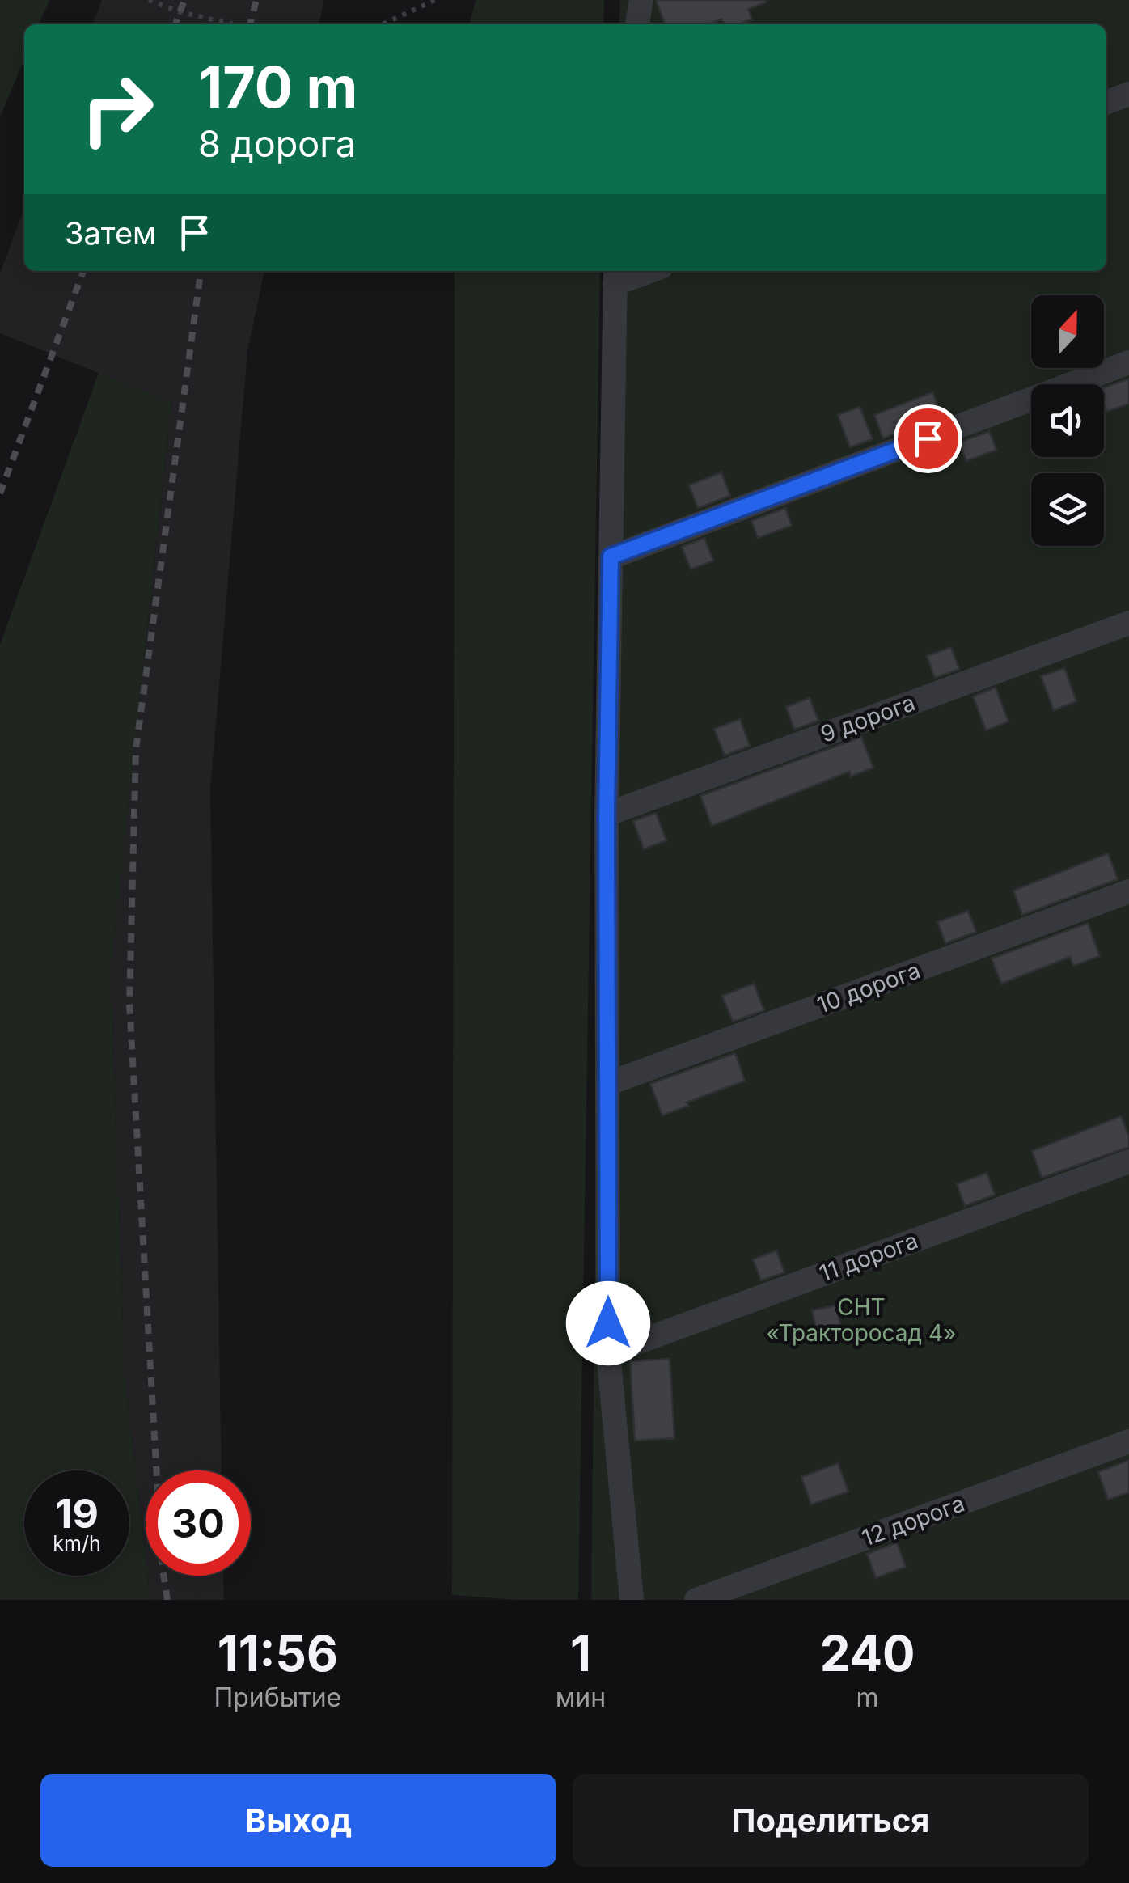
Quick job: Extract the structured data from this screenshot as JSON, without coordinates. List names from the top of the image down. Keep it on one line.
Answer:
{"streets":{"street":["9 дорога","10 дорога","11 дорога","12 дорога"]},"parks":["СНТ «Тракторосад 4»"],"north":"top","page":{"turn":["170 m","8 дорога"],"then":"Затем","speed":"19 km/h","limit":"30","eta":["11:56","Прибытие","1","мин","240","m"],"buttons":["Выход","Поделиться"]}}
